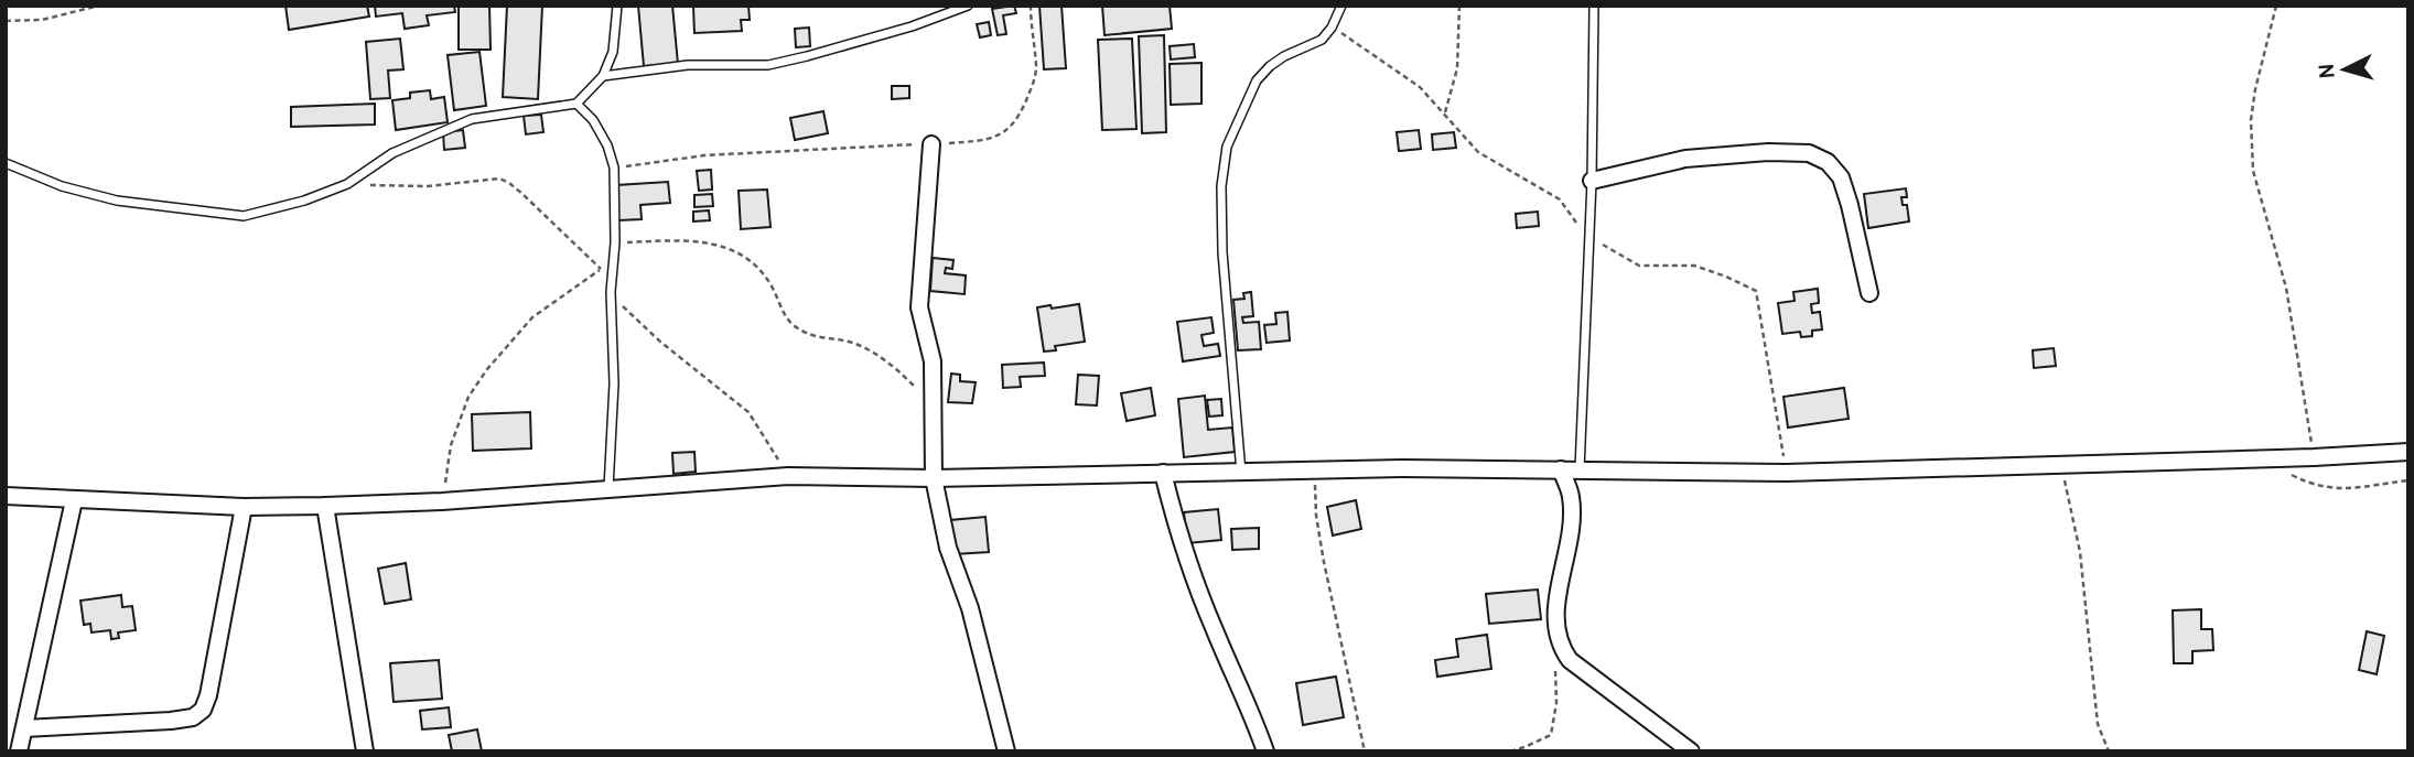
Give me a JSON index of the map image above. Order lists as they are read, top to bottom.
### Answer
{
  "north": "left"
}
